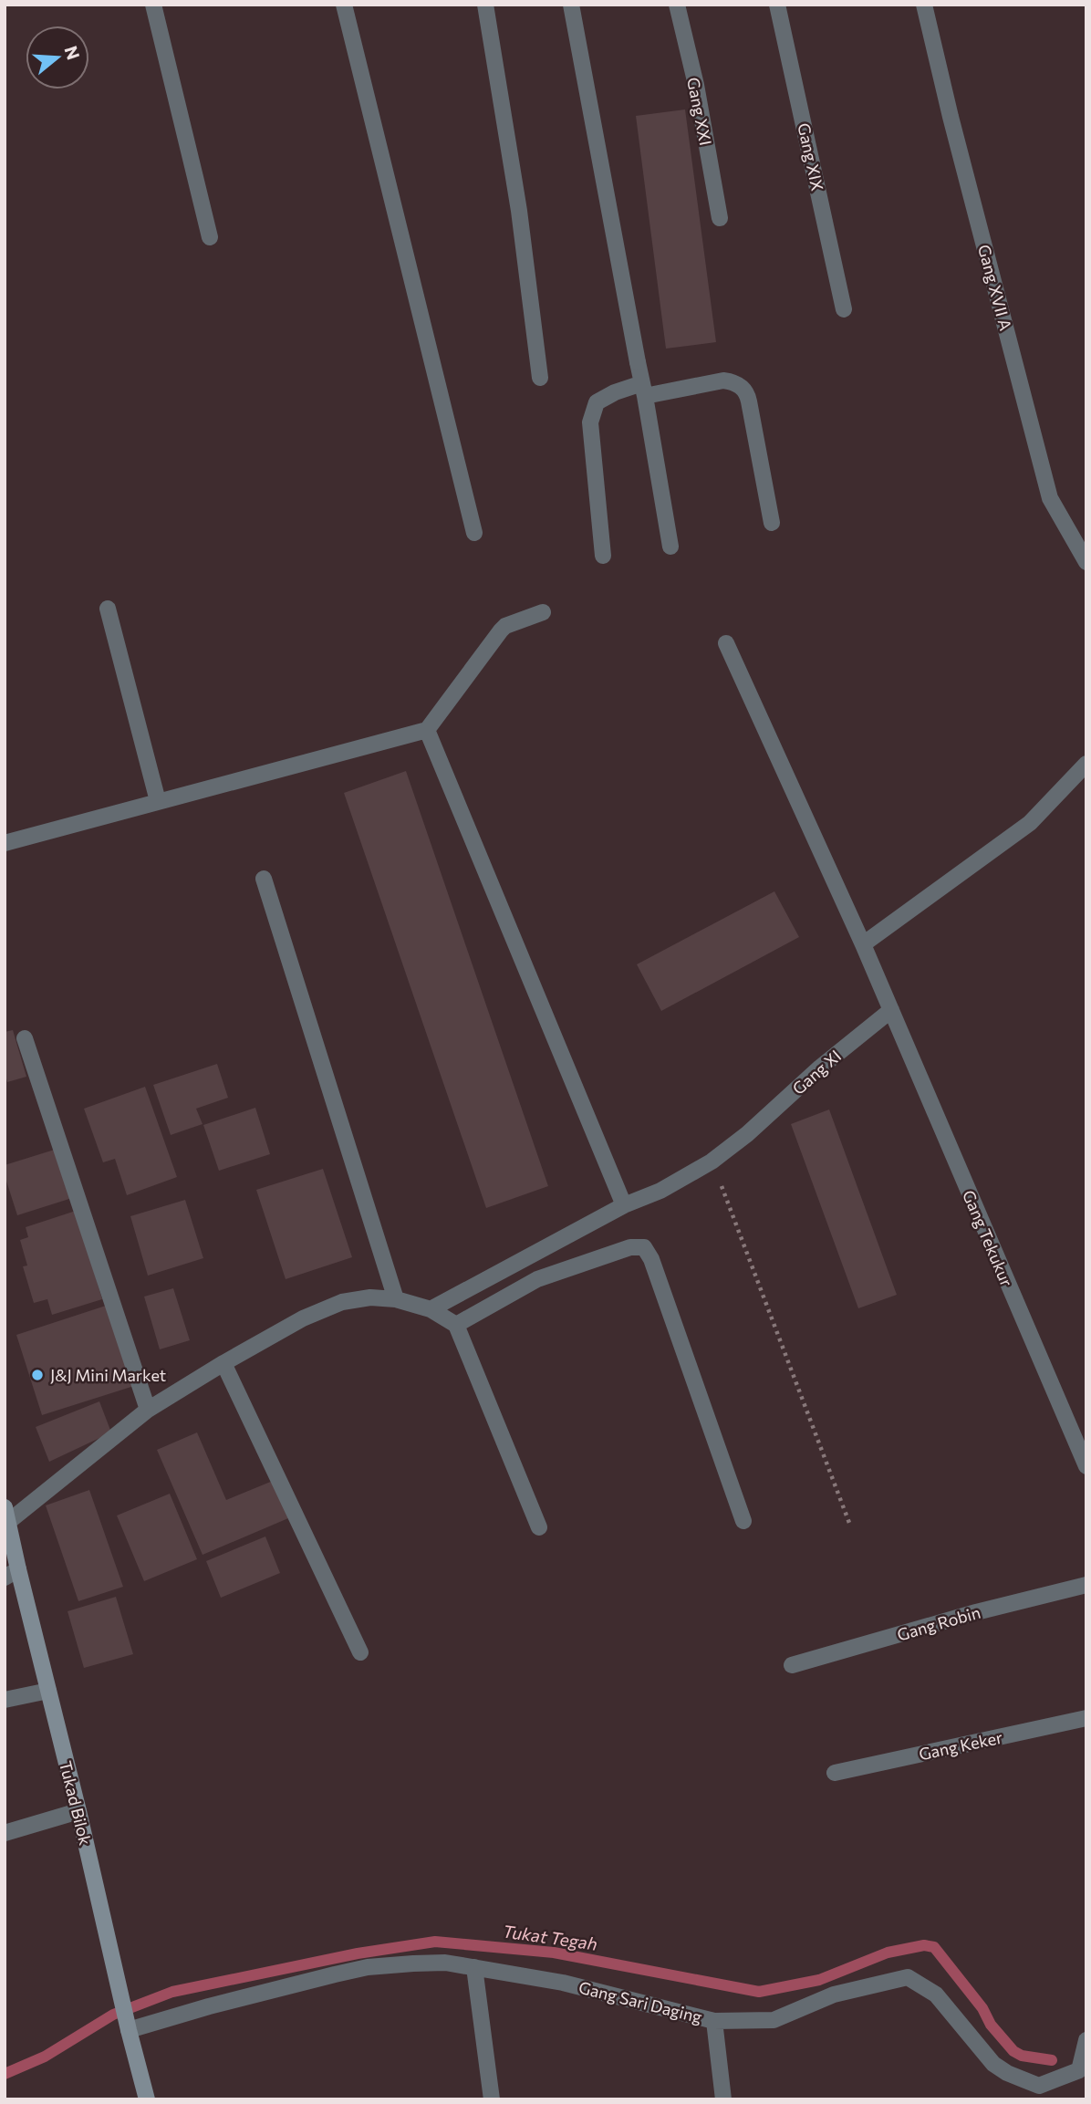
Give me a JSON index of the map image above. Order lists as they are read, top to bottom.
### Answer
{
  "streets": {
    "street": [
      "Gang XXI",
      "Gang XIX",
      "Gang XVII A",
      "Gang XI",
      "Gang Tekukur",
      "Gang Robin",
      "Gang Keker",
      "Tukad Bilok",
      "Gang Sari Daging"
    ]
  },
  "crossings": [
    ["Gang XI", "Gang Tekukur"],
    ["Tukad Bilok", "Gang Sari Daging"]
  ],
  "water": ["Tukat Tegah"],
  "places": ["J&J Mini Market"],
  "north": "right"
}
